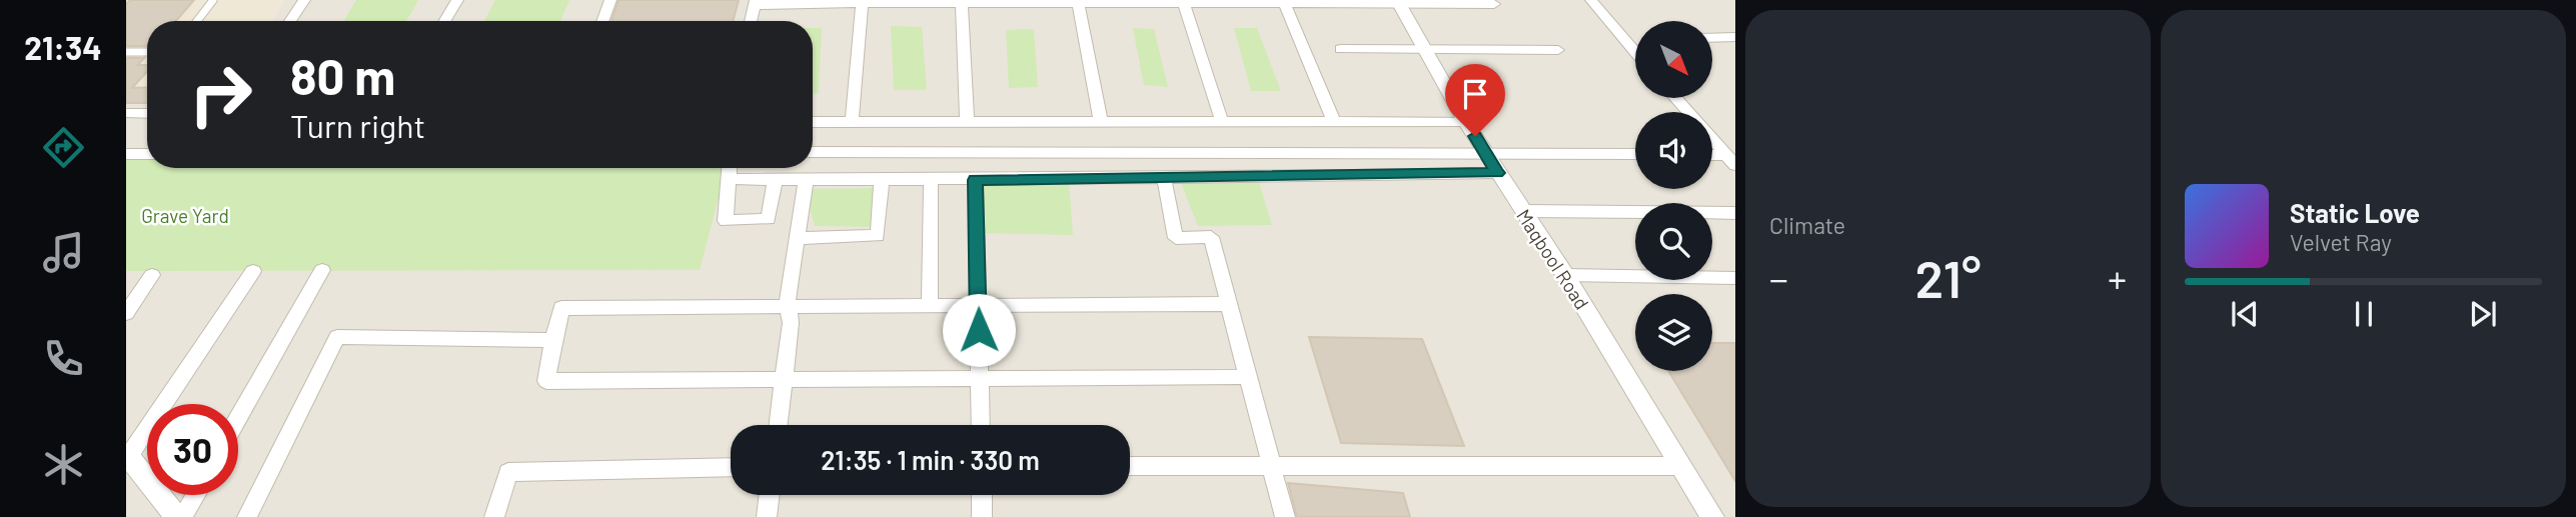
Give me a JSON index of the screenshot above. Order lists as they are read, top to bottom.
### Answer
{
  "streets": {
    "street": ["Maqbool Road"]
  },
  "parks": ["Grave Yard"],
  "north": "bottom right",
  "page": {
    "tabs": "21:34",
    "tile": "Climate",
    "turn": ["80 m", "Turn right"],
    "song": ["Static Love", "Velvet Ray"],
    "heat": ["−", "21°", "+"],
    "limit": "30",
    "trip": "21:35 · 1 min · 330 m"
  }
}
